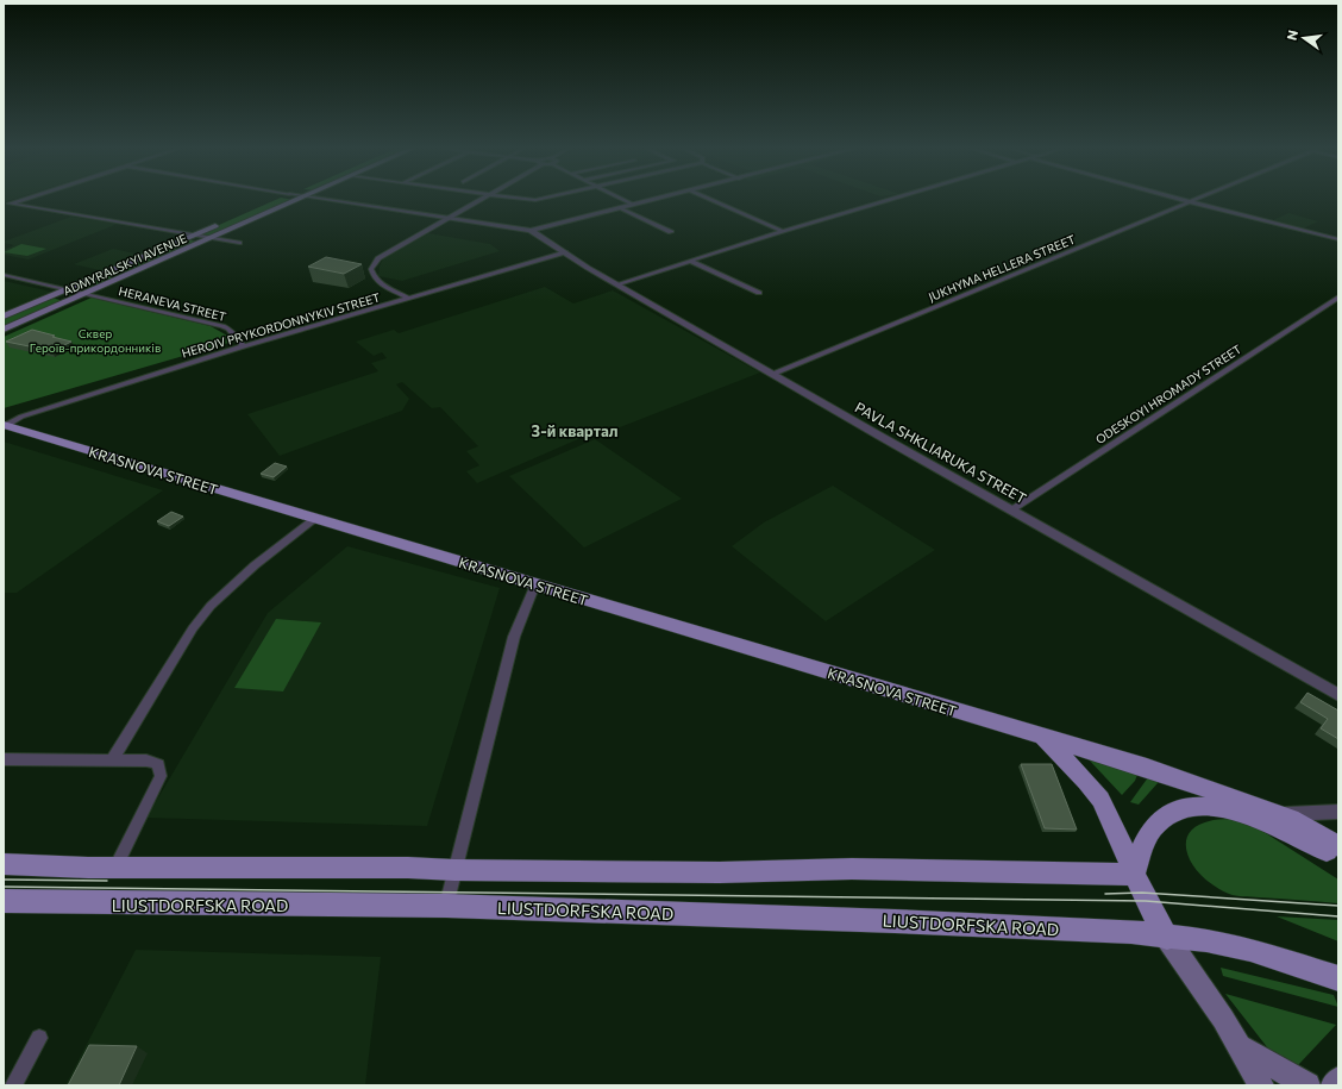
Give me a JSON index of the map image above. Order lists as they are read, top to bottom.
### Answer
{
  "streets": {
    "main road": ["ADMYRALSKYI AVENUE", "KRASNOVA STREET", "LIUSTDORFSKA ROAD"],
    "street": [
      "JUKHYMA HELLERA STREET",
      "HERANEVA STREET",
      "HEROIV PRYKORDONNYKIV STREET",
      "ODESKOYI HROMADY STREET",
      "PAVLA SHKLIARUKA STREET"
    ]
  },
  "crossings": [
    ["ADMYRALSKYI AVENUE", "HERANEVA STREET"],
    ["JUKHYMA HELLERA STREET", "PAVLA SHKLIARUKA STREET"],
    ["HERANEVA STREET", "HEROIV PRYKORDONNYKIV STREET"],
    ["HEROIV PRYKORDONNYKIV STREET", "PAVLA SHKLIARUKA STREET"],
    ["HEROIV PRYKORDONNYKIV STREET", "KRASNOVA STREET"],
    ["ODESKOYI HROMADY STREET", "PAVLA SHKLIARUKA STREET"],
    ["KRASNOVA STREET", "LIUSTDORFSKA ROAD"]
  ],
  "districts": ["3-й квартал"],
  "parks": ["Сквер Героїв-прикордонників"],
  "north": "left"
}
